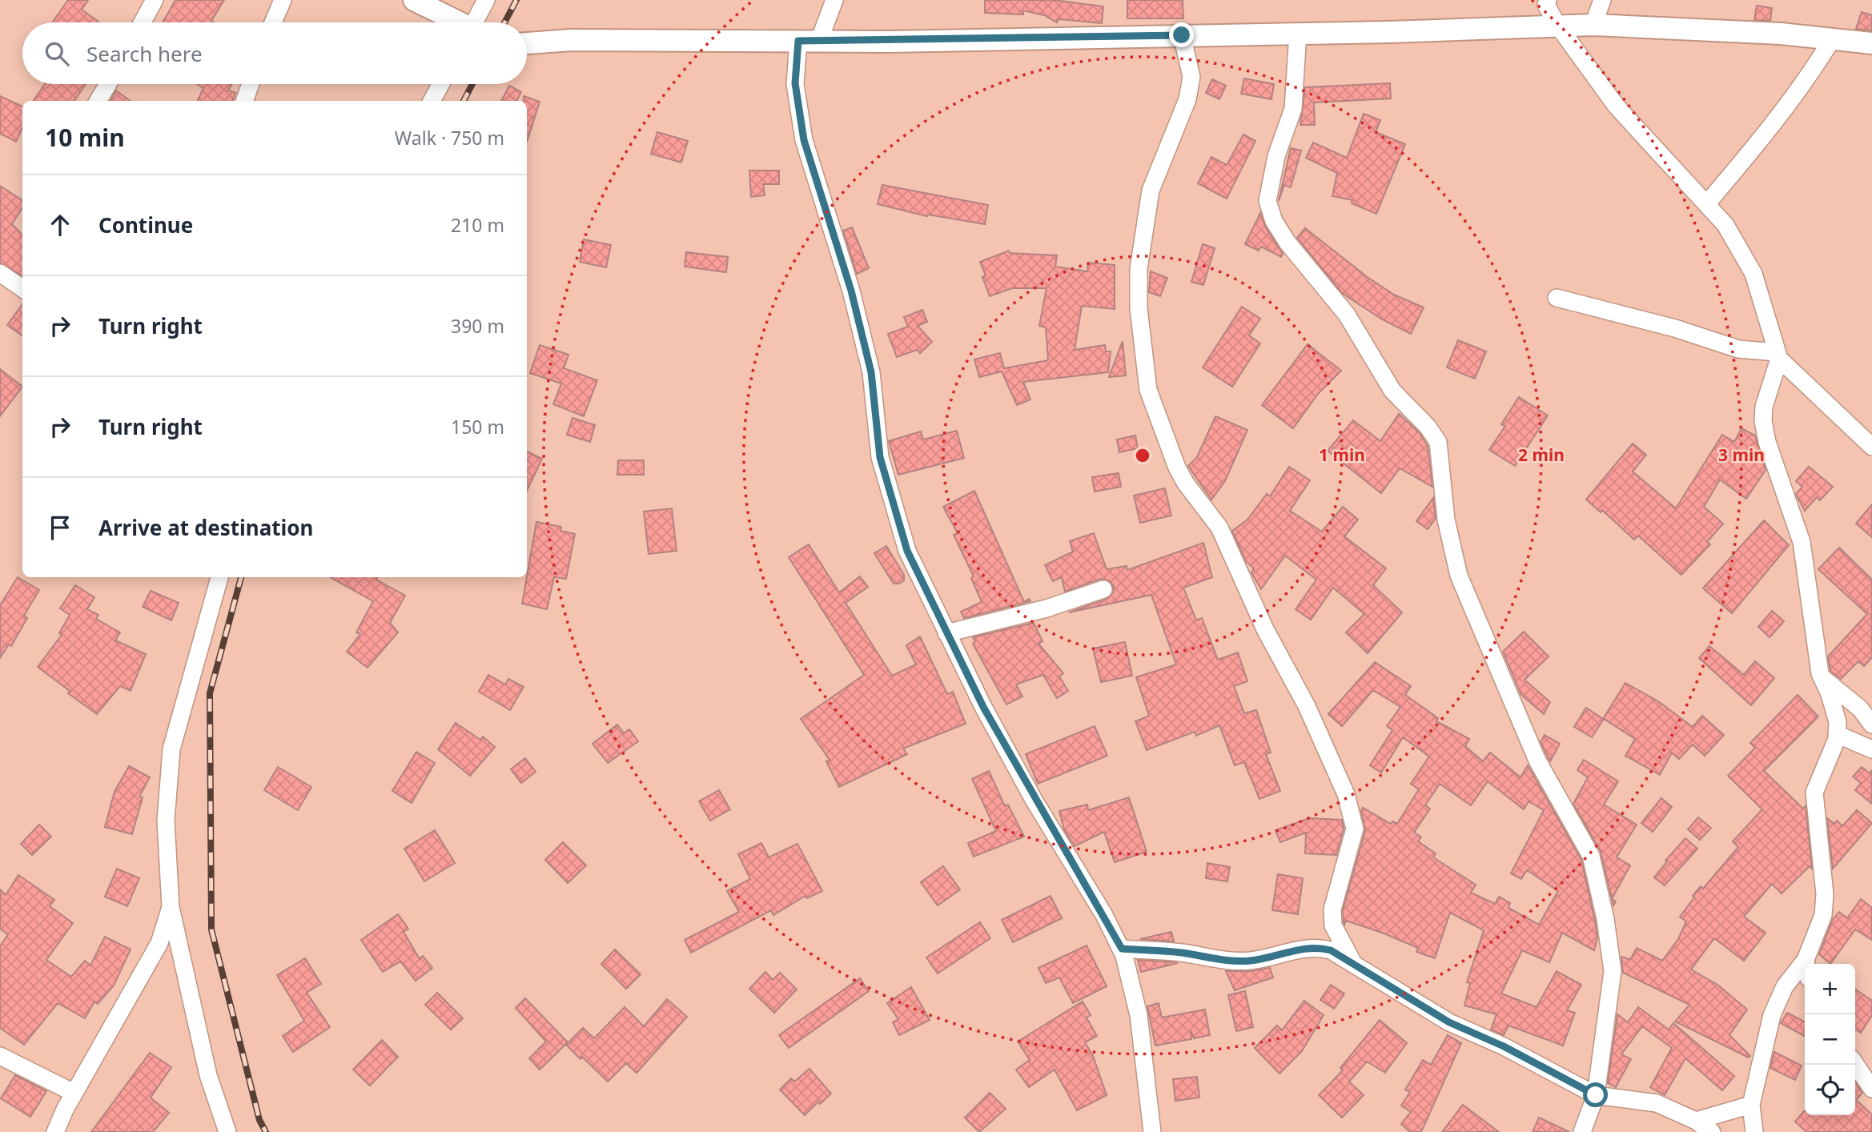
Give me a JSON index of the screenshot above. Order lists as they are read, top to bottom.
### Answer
{
  "page": {
    "search": "Search here",
    "heading": ["10 min", "Walk · 750 m"],
    "list": [
      ["Continue", "210 m"],
      ["Turn right", "390 m"],
      ["Turn right", "150 m"],
      "Arrive at destination"
    ],
    "map_buttons": ["+", "−"]
  },
  "rings": ["1 min", "2 min", "3 min"]
}
